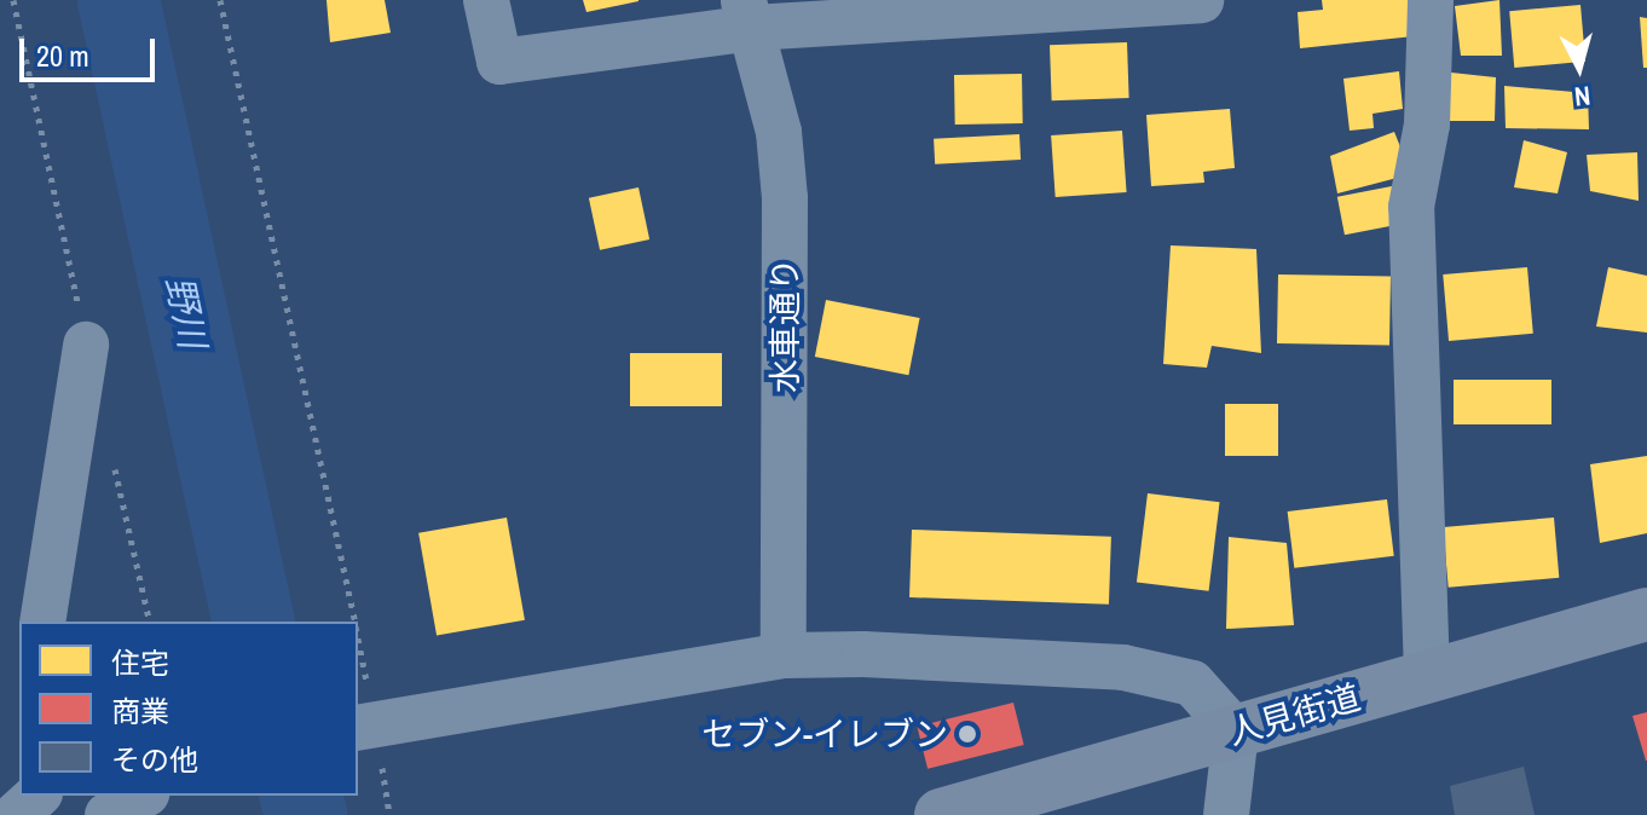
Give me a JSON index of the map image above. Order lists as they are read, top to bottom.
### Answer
{
  "streets": {
    "main road": ["人見街道"],
    "street": ["水車通り"]
  },
  "water": ["野川"],
  "places": ["セブン-イレブン"],
  "legend": ["住宅", "商業", "その他"],
  "scale_bar": "20 m",
  "north": "bottom"
}
